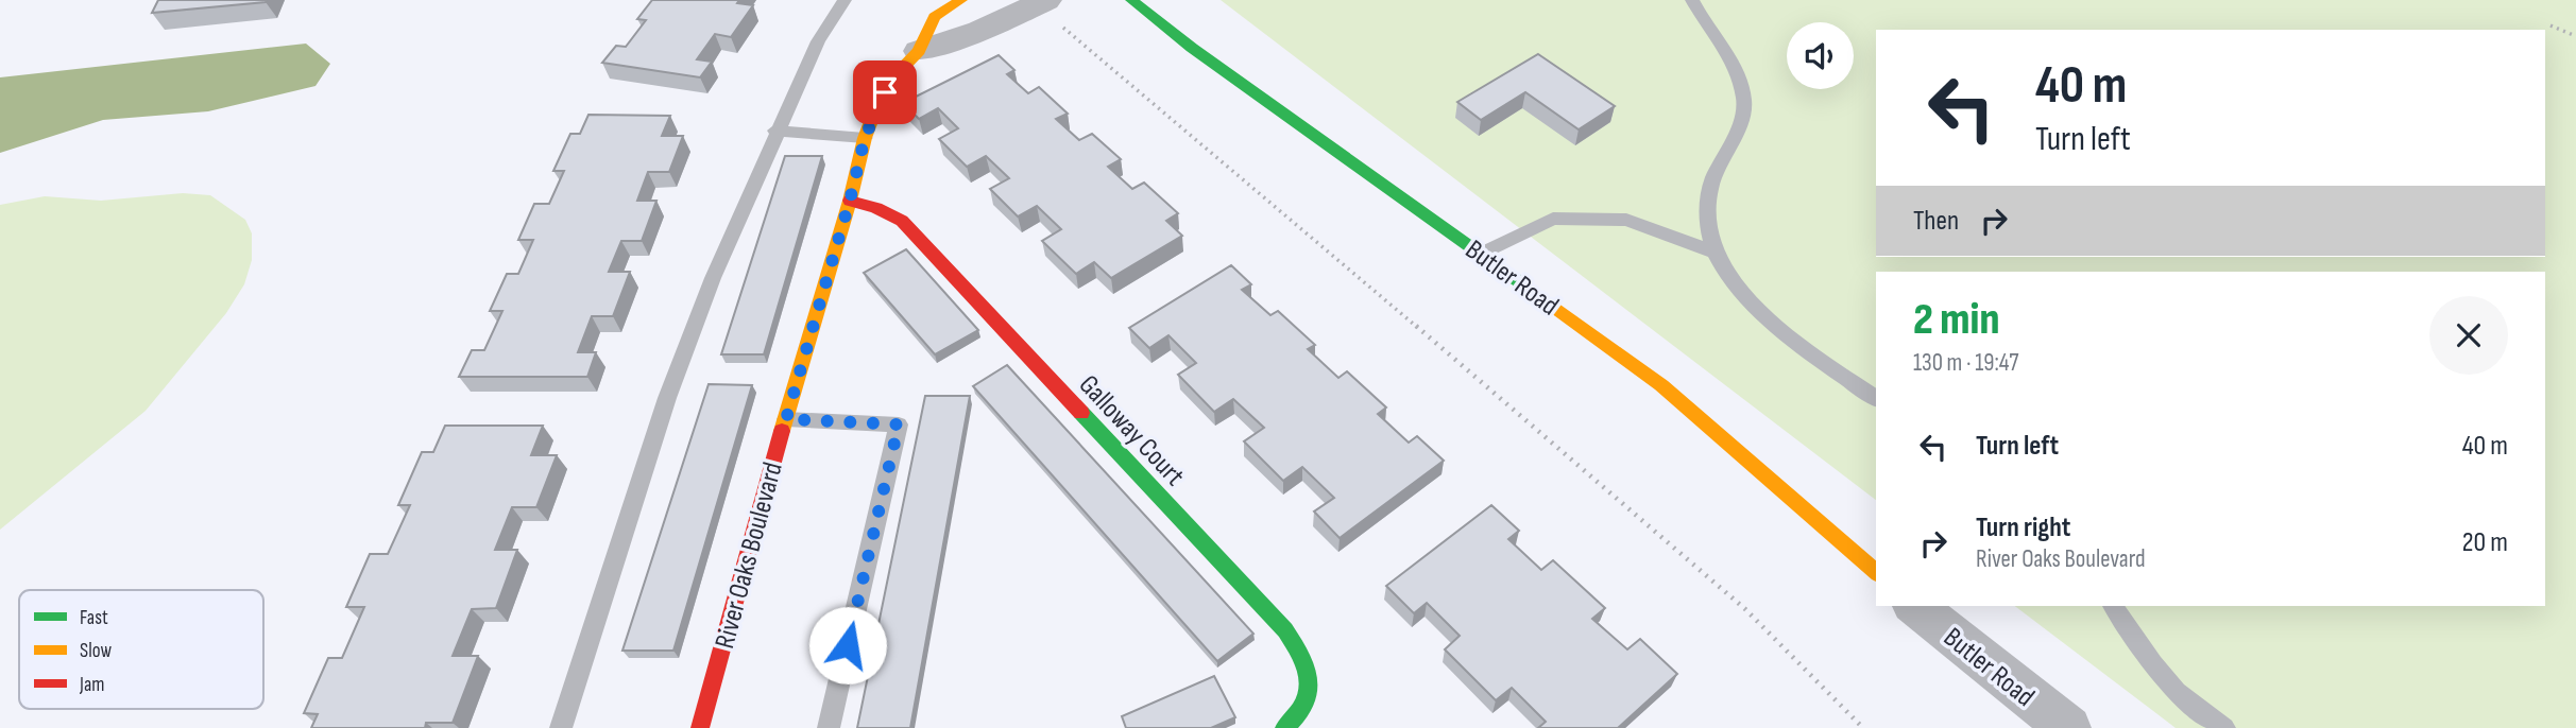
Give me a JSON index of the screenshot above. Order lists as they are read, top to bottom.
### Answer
{
  "streets": {
    "street": ["Butler Road", "Galloway Court", "River Oaks Boulevard"]
  },
  "crossings": [
    ["Galloway Court", "River Oaks Boulevard"]
  ],
  "legend": ["Fast", "Slow", "Jam"],
  "page": {
    "turn": ["40 m", "Turn left"],
    "then": "Then",
    "heading": ["2 min", "130 m · 19:47"],
    "list": [
      {
        "name": "Turn left",
        "value": "40 m"
      },
      {
        "name": "Turn right",
        "note": "River Oaks Boulevard",
        "value": "20 m"
      }
    ]
  }
}
